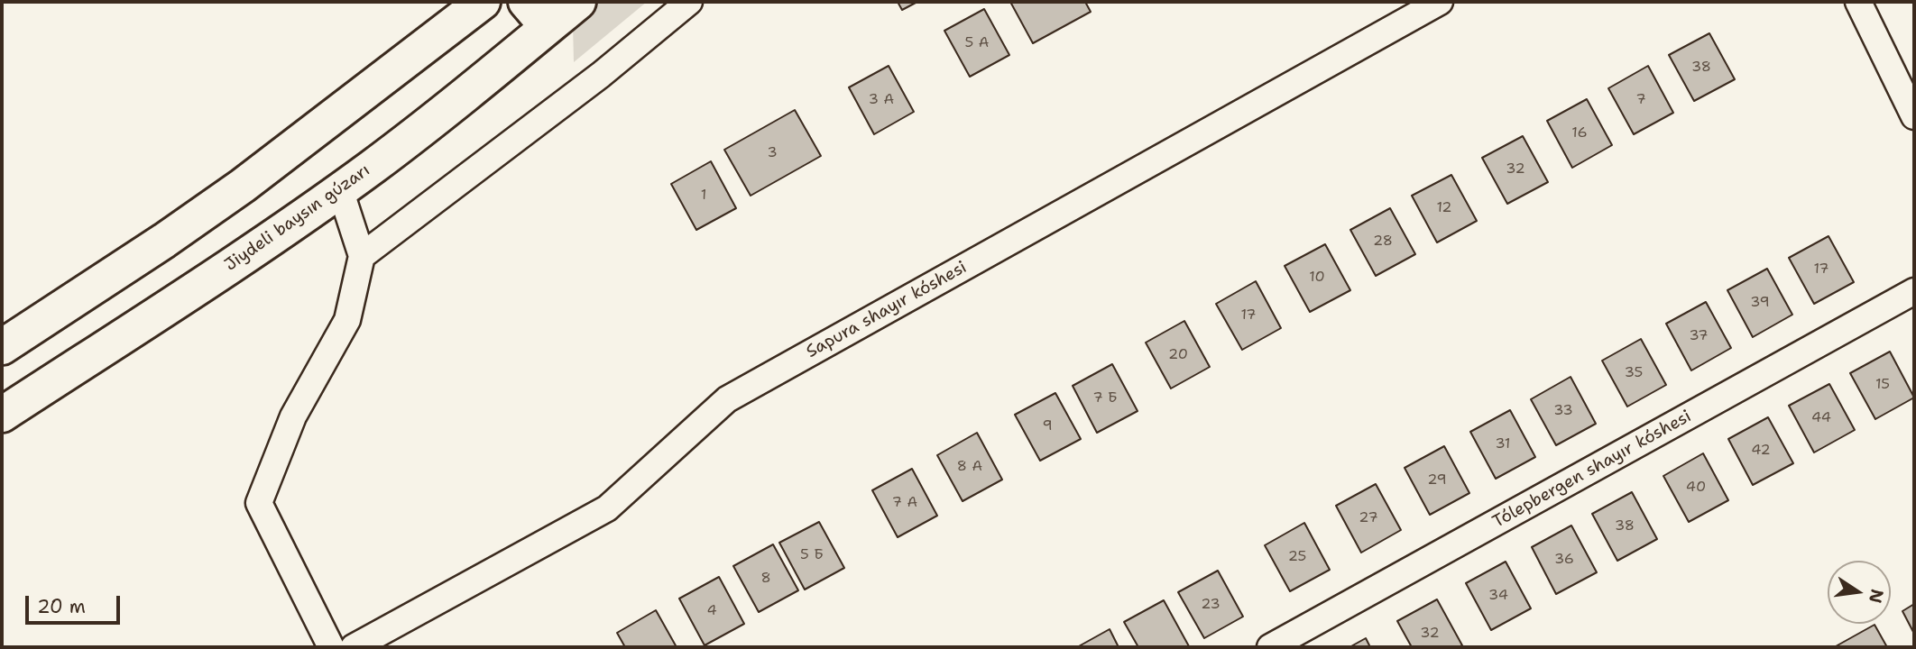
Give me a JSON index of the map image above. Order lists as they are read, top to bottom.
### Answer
{
  "streets": {
    "main road": ["Jiydeli baysın gúzarı"],
    "street": ["Sapura shayır kóshesi", "Tólepbergen shayır kóshesi"]
  },
  "house_numbers": [
    "5 А",
    "38",
    "3 А",
    "7",
    "16",
    "3",
    "32",
    "1",
    "12",
    "28",
    "17",
    "10",
    "39",
    "17",
    "37",
    "20",
    "35",
    "15",
    "7 Б",
    "33",
    "44",
    "9",
    "31",
    "42",
    "8 А",
    "29",
    "40",
    "7 А",
    "27",
    "38",
    "5 Б",
    "25",
    "36",
    "8",
    "34",
    "23",
    "4",
    "32"
  ],
  "scale_bar": "20 m",
  "north": "right"
}
